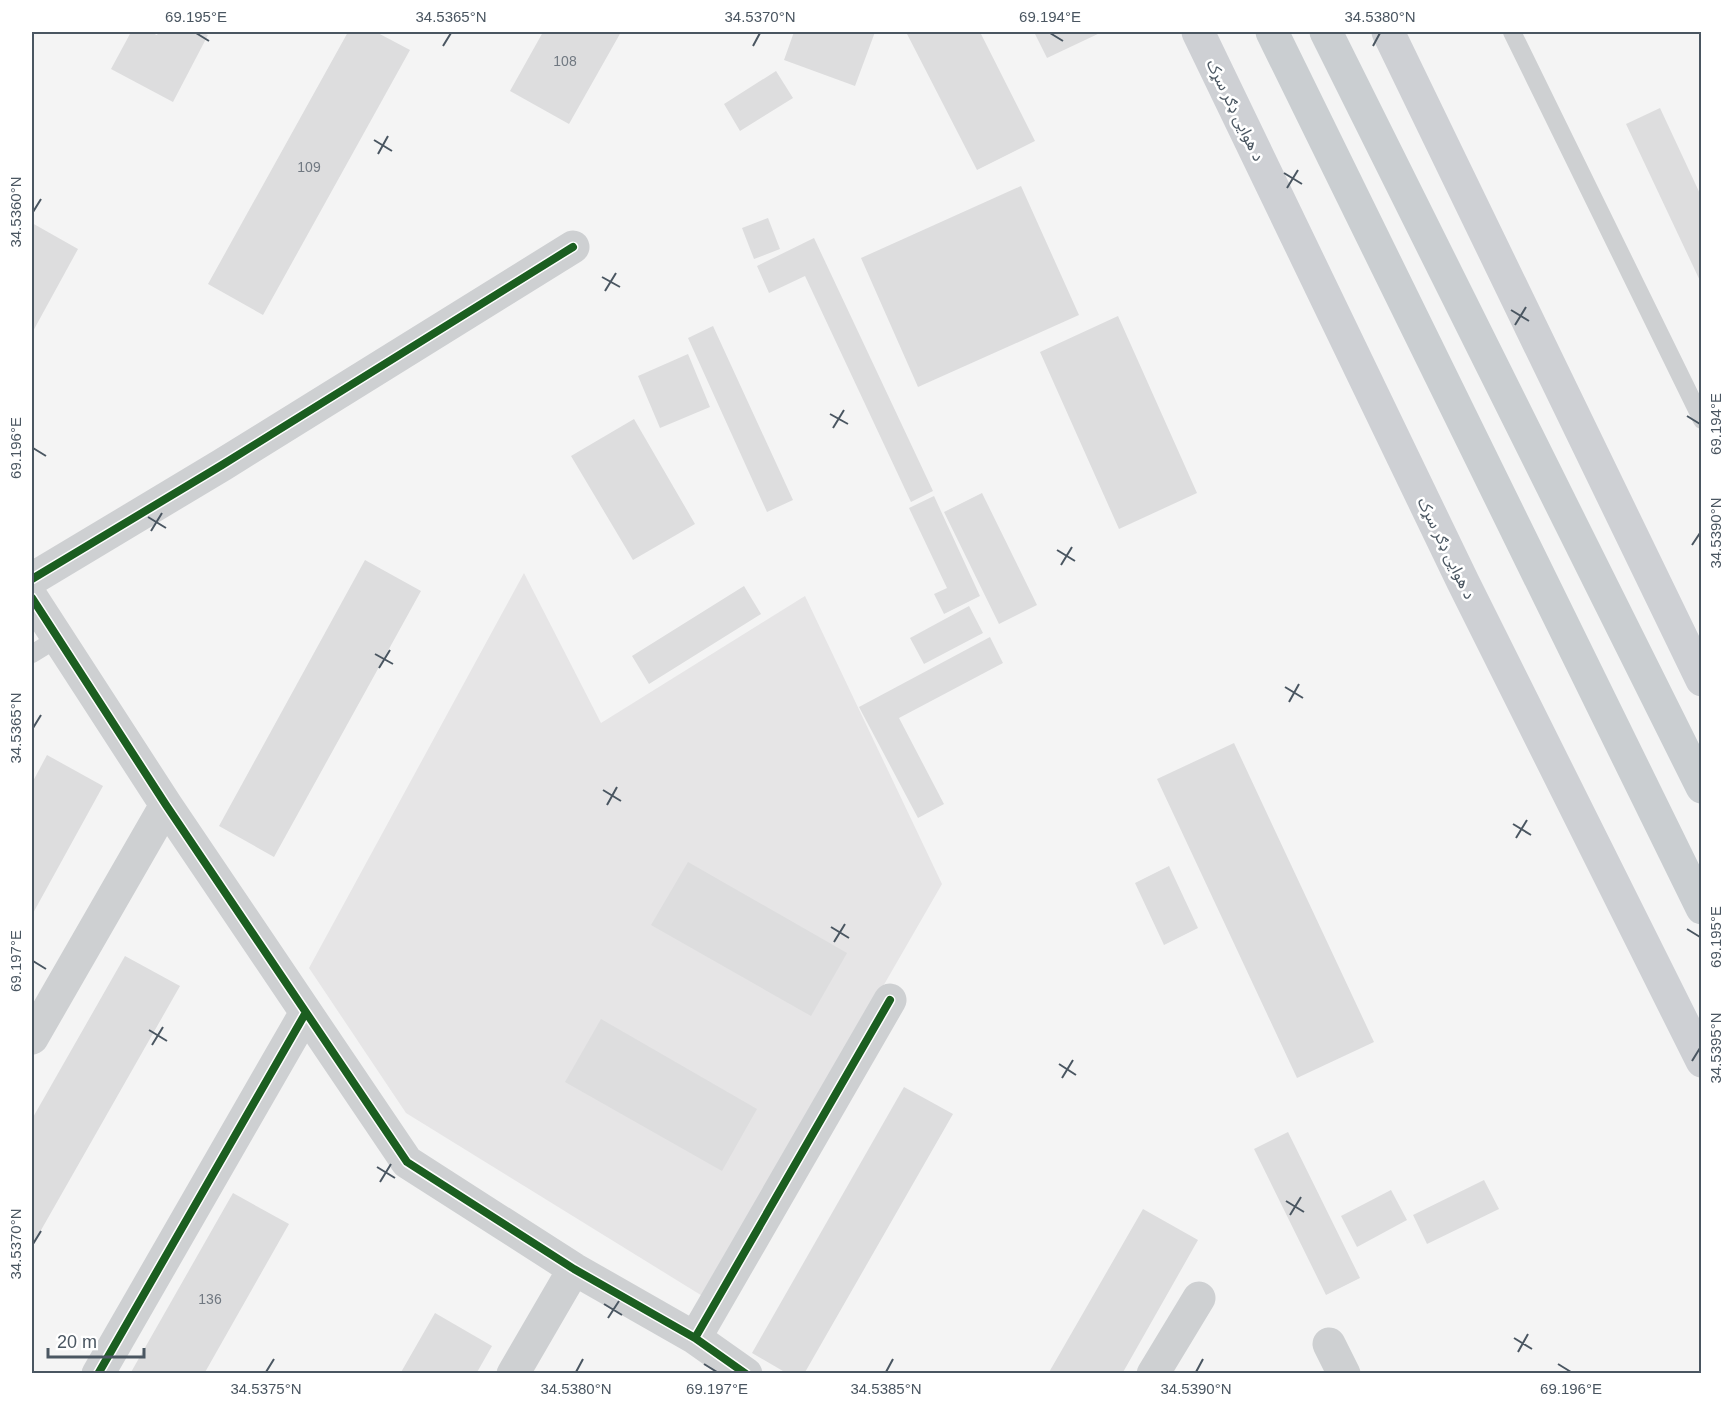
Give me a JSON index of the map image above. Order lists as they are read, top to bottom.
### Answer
{
  "streets": {
    "main road": ["د هوایی ډګر سړک"]
  },
  "house_numbers": ["108", "109", "136"],
  "scale_bar": "20 m",
  "coordinates": [
    "69.195°E",
    "34.5365°N",
    "34.5370°N",
    "69.194°E",
    "34.5380°N",
    "34.5360°N",
    "69.196°E",
    "34.5390°N",
    "69.197°E",
    "34.5395°N",
    "34.5375°N",
    "34.5385°N"
  ]
}
